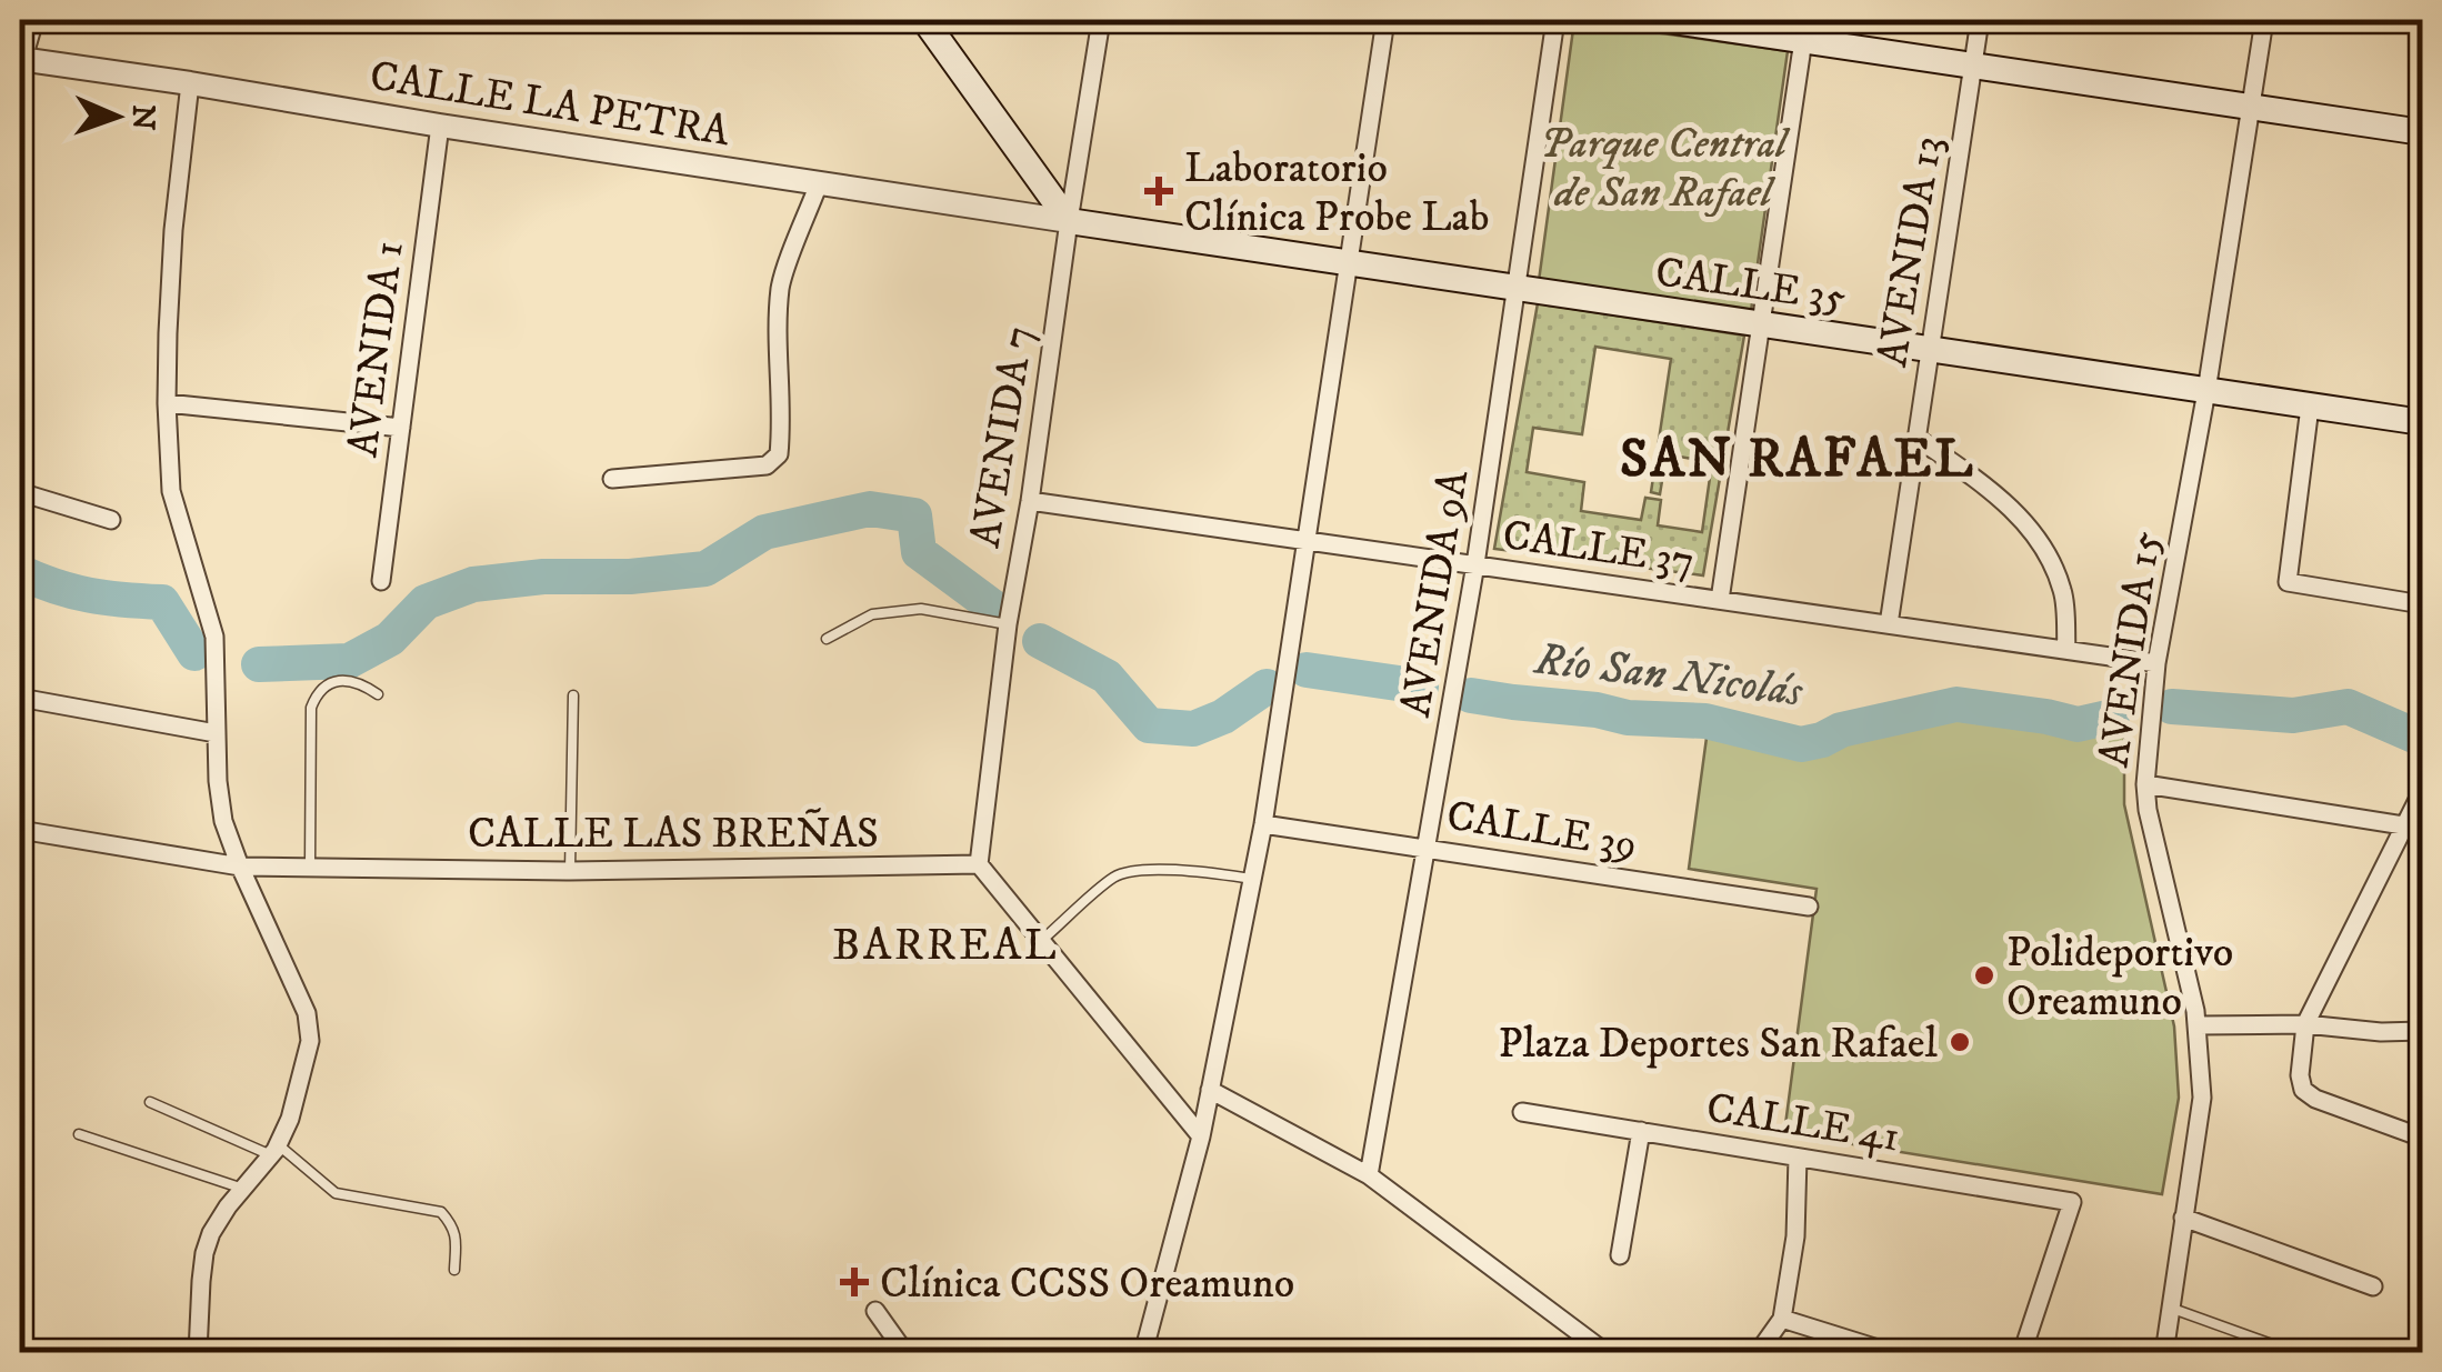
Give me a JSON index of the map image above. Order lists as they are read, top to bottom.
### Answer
{
  "streets": {
    "main road": ["CALLE 35"],
    "street": [
      "CALLE LA PETRA",
      "AVENIDA 13",
      "AVENIDA 1",
      "AVENIDA 7",
      "CALLE 37",
      "AVENIDA 9A",
      "AVENIDA 15",
      "CALLE 39",
      "CALLE LAS BREÑAS",
      "CALLE 41"
    ]
  },
  "crossings": [
    ["CALLE LA PETRA", "CALLE 35"],
    ["CALLE LA PETRA", "AVENIDA 1"],
    ["CALLE LA PETRA", "AVENIDA 7"],
    ["AVENIDA 13", "CALLE 35"],
    ["AVENIDA 13", "CALLE 37"],
    ["CALLE 35", "AVENIDA 7"],
    ["CALLE 35", "AVENIDA 9A"],
    ["CALLE 35", "AVENIDA 15"],
    ["AVENIDA 7", "CALLE 37"],
    ["AVENIDA 7", "CALLE LAS BREÑAS"],
    ["CALLE 37", "AVENIDA 9A"],
    ["CALLE 37", "AVENIDA 15"],
    ["AVENIDA 9A", "CALLE 39"]
  ],
  "districts": ["SAN RAFAEL", "BARREAL"],
  "water": ["Río San Nicolás"],
  "parks": ["Parque Central de San Rafael"],
  "places": {
    "health": ["Laboratorio Clínica Probe Lab", "Clínica CCSS Oreamuno"],
    "other": ["Polideportivo Oreamuno", "Plaza Deportes San Rafael"]
  },
  "north": "right"
}
